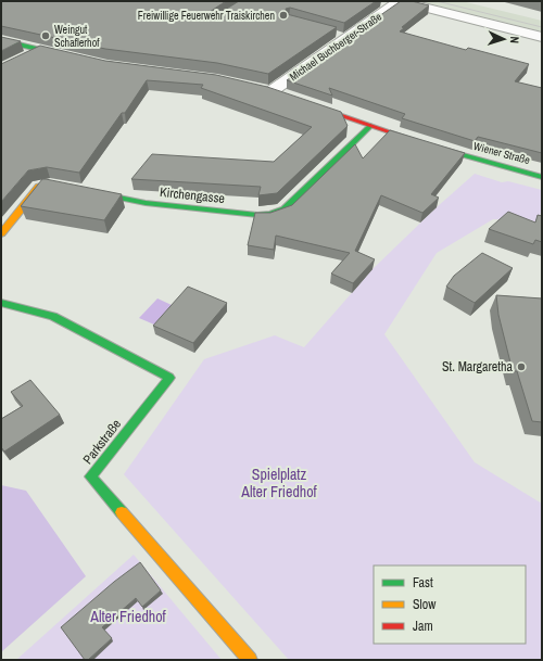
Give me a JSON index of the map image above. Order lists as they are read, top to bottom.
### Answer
{
  "streets": {
    "street": [
      "Michael Buchberger-Straße",
      "Wiener Straße",
      "Kirchengasse",
      "Parkstraße"
    ]
  },
  "crossings": [
    ["Wiener Straße", "Kirchengasse"]
  ],
  "parks": ["Spielplatz Alter Friedhof", "Alter Friedhof"],
  "places": ["Freiwillige Feuerwehr Traiskirchen", "Weingut Schaflerhof", "St. Margaretha"],
  "legend": ["Fast", "Slow", "Jam"],
  "north": "right"
}
